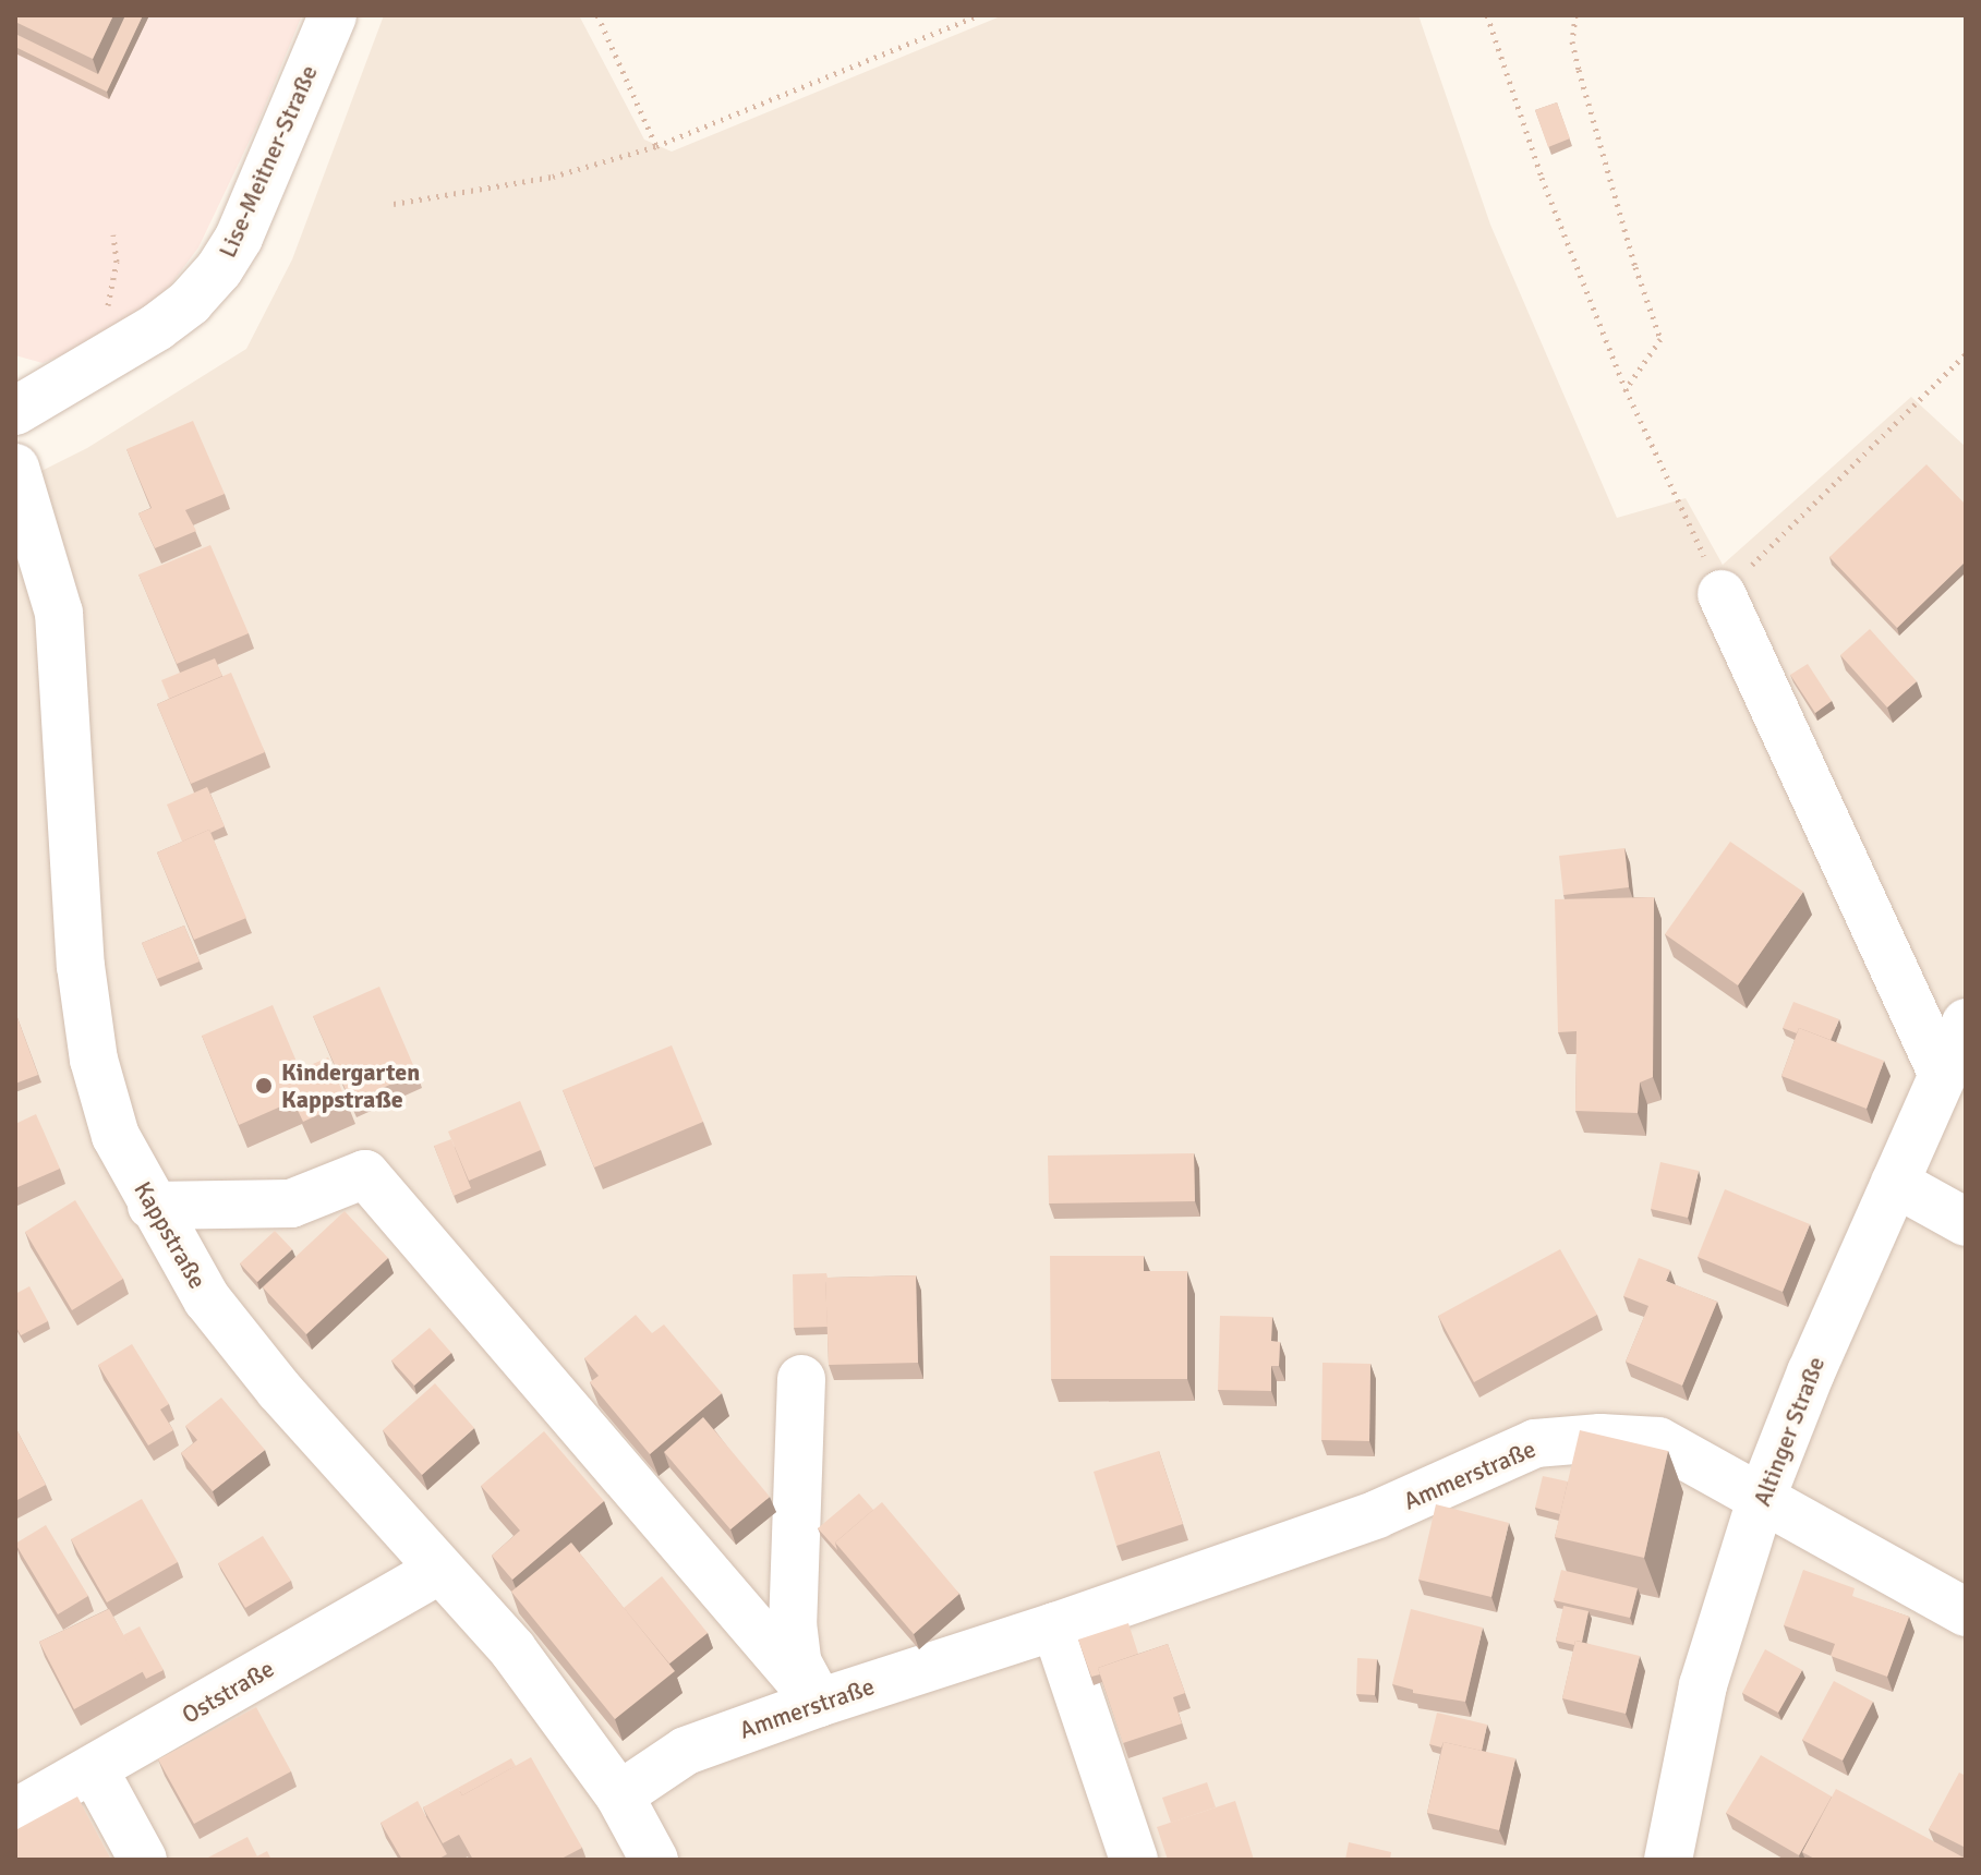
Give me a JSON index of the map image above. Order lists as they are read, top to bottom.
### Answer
{
  "streets": {
    "street": [
      "Lise-Meitner-Straße",
      "Kappstraße",
      "Altinger Straße",
      "Ammerstraße",
      "Oststraße"
    ]
  },
  "crossings": [
    ["Kappstraße", "Ammerstraße"],
    ["Kappstraße", "Oststraße"],
    ["Altinger Straße", "Ammerstraße"]
  ],
  "places": ["Kindergarten Kappstraße"]
}
